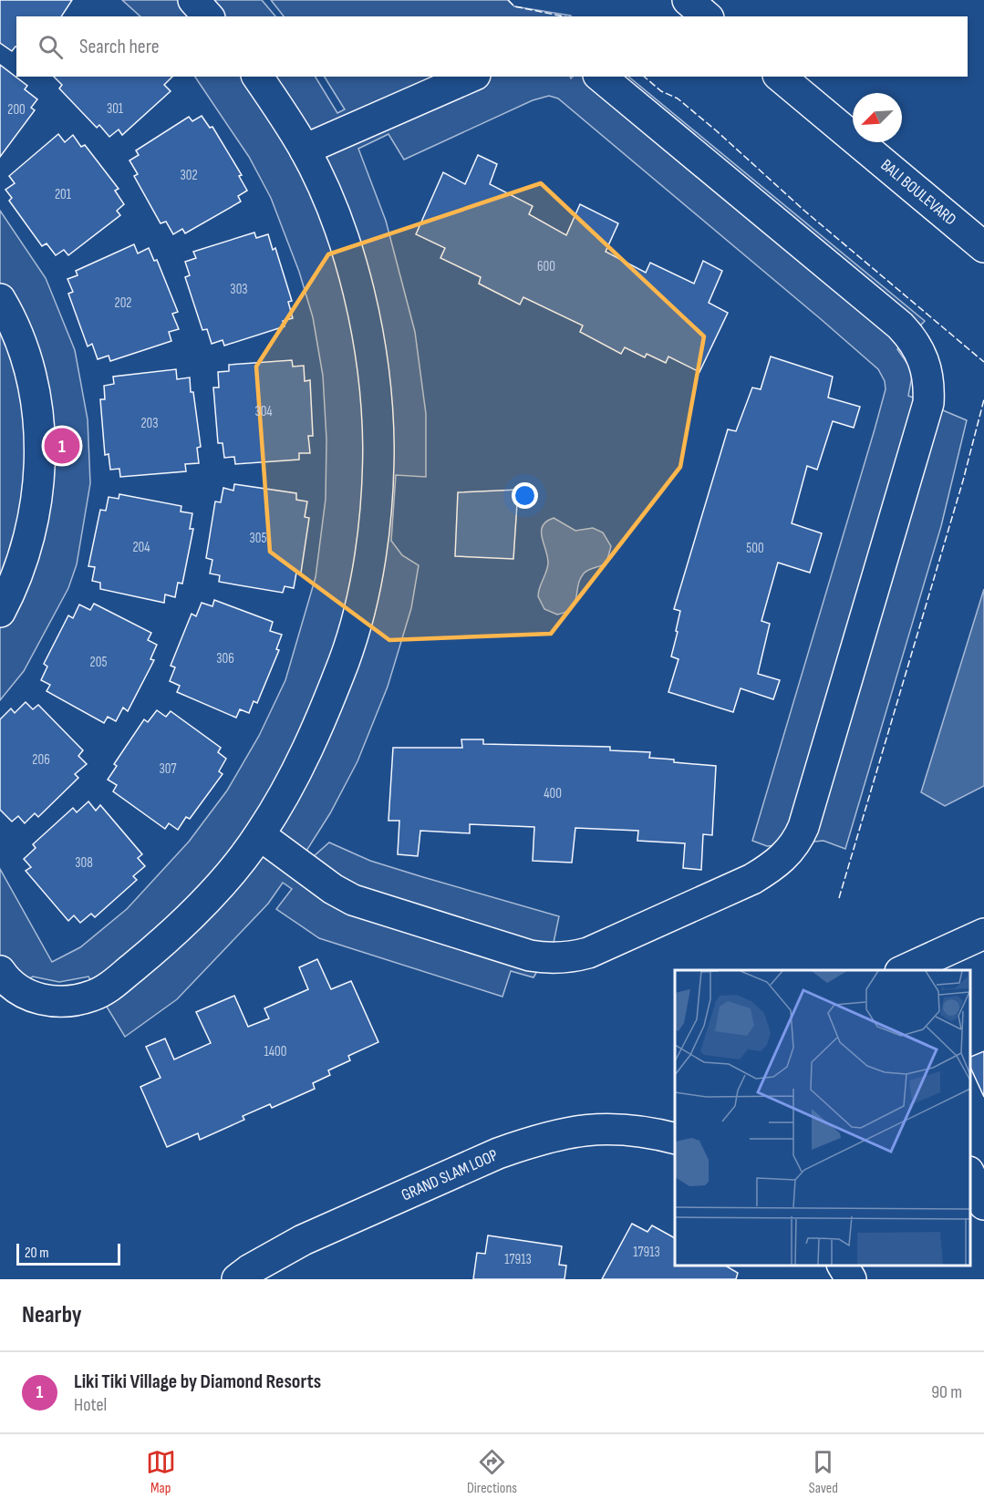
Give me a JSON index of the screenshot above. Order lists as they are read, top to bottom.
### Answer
{
  "streets": {
    "street": ["BALI BOULEVARD", "GRAND SLAM LOOP"]
  },
  "house_numbers": [
    "301",
    "200",
    "302",
    "201",
    "600",
    "303",
    "202",
    "304",
    "203",
    "305",
    "204",
    "500",
    "306",
    "205",
    "206",
    "307",
    "400",
    "308",
    "1400",
    "17913",
    "17913"
  ],
  "scale_bar": "20 m",
  "north": "bottom left",
  "page": {
    "search": "Search here",
    "pins": "1",
    "scale": "20 m",
    "heading": "Nearby",
    "list": [
      {
        "mark": "1",
        "name": "Liki Tiki Village by Diamond Resorts",
        "note": "Hotel",
        "value": "90 m"
      }
    ],
    "nav": ["Map", "Directions", "Saved"]
  }
}
